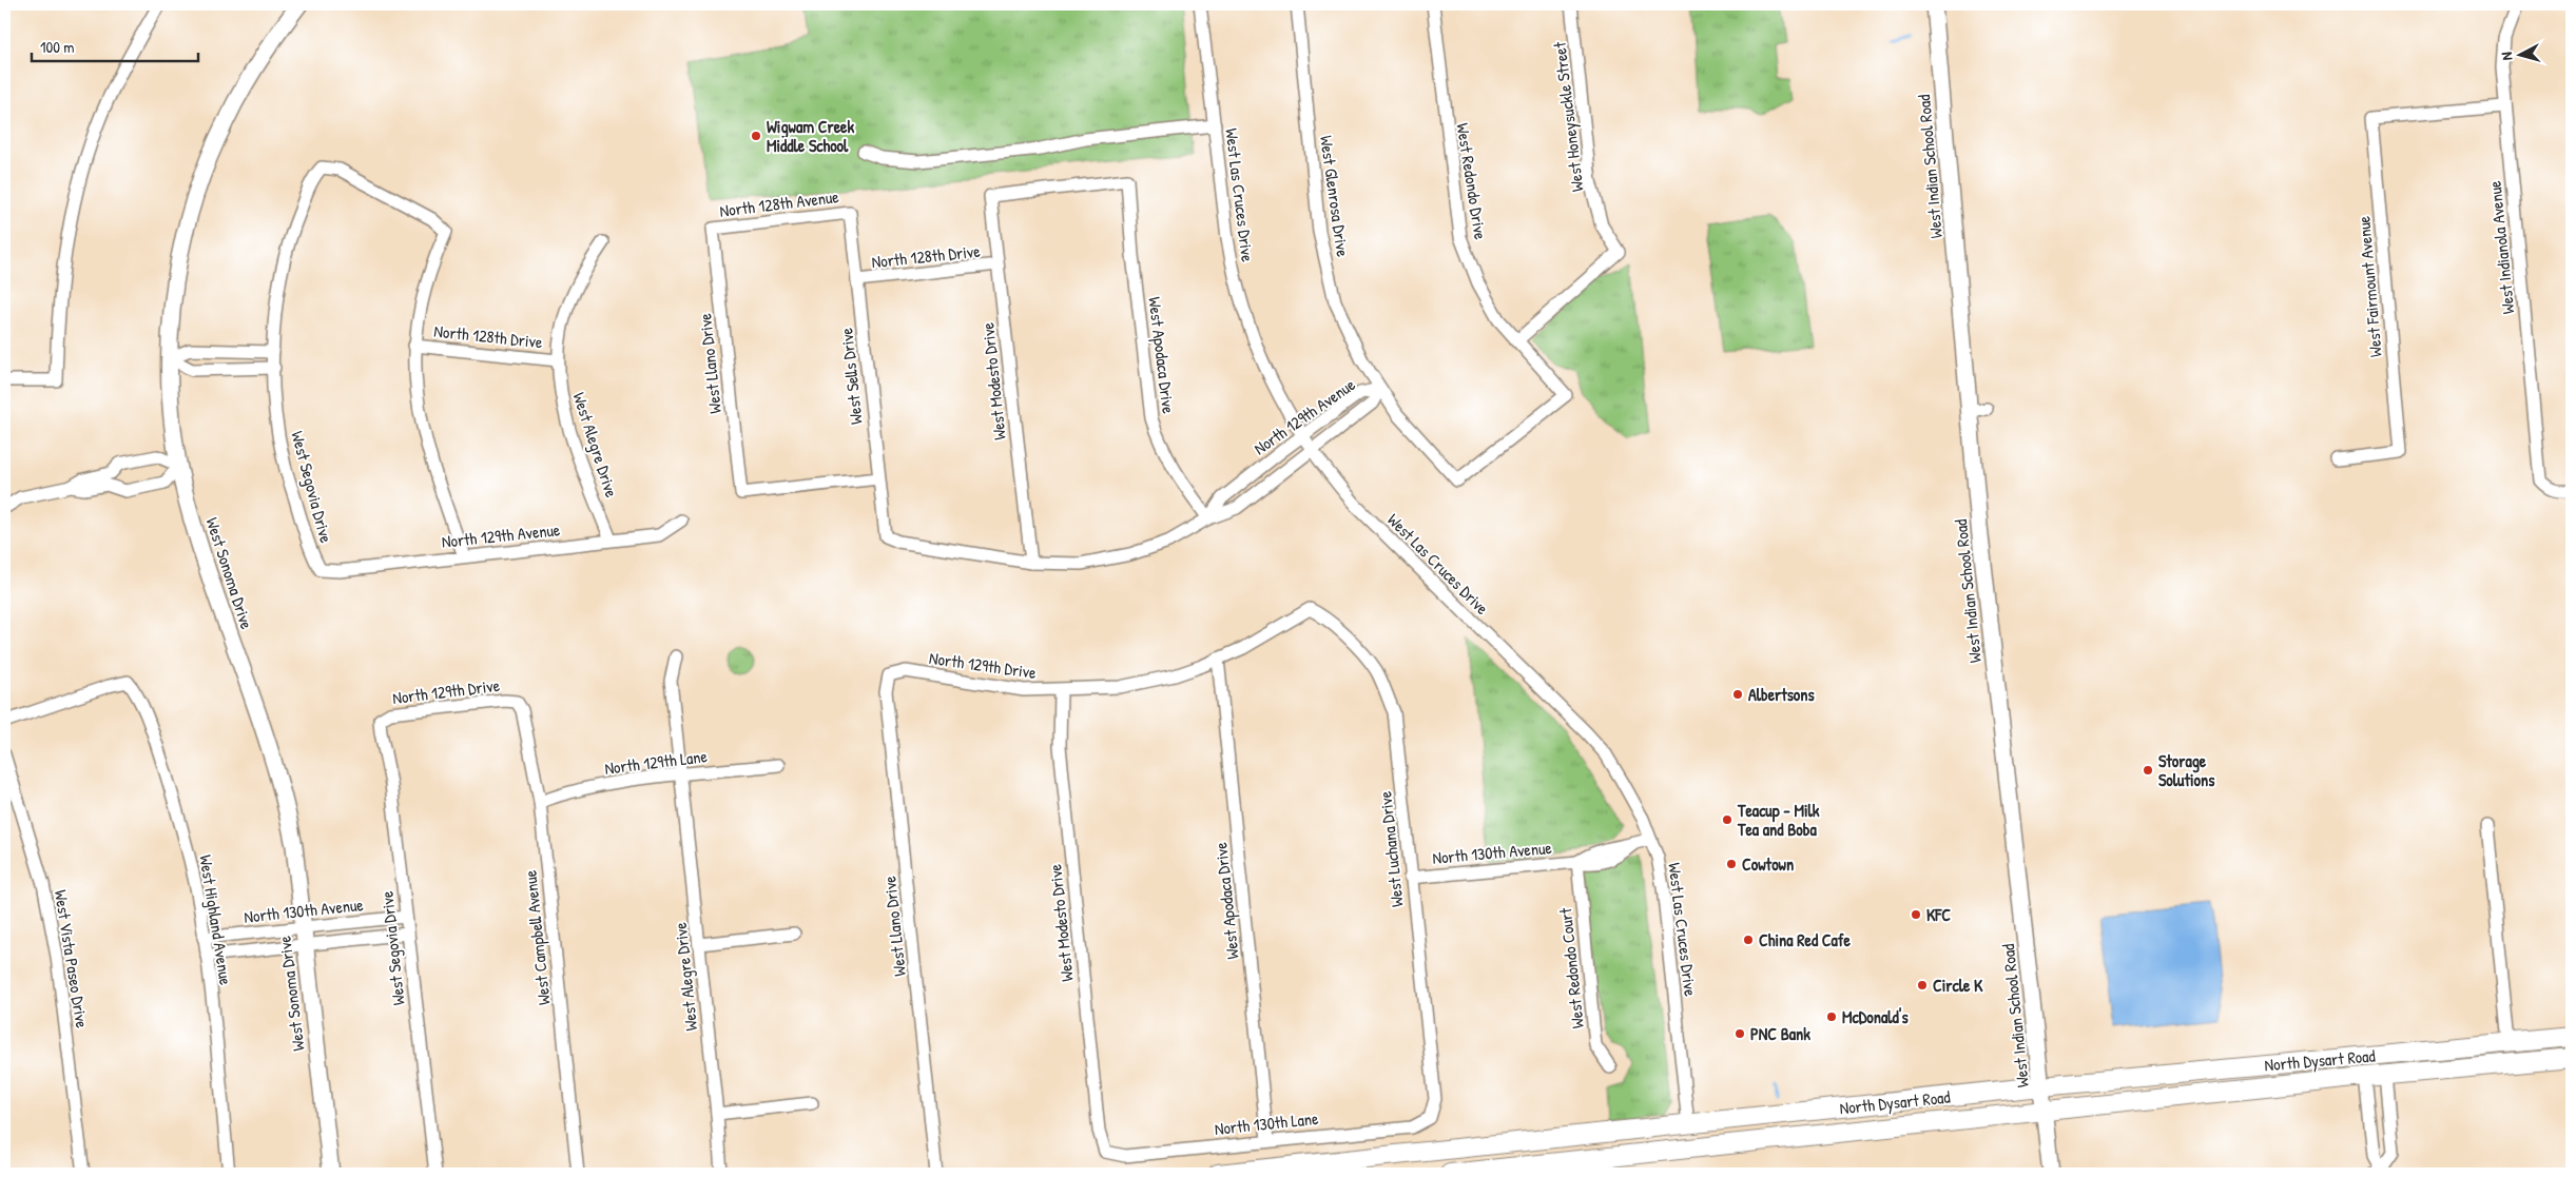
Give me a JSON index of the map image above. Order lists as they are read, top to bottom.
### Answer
{
  "streets": {
    "main road": ["North Dysart Road"],
    "street": [
      "West Honeysuckle Street",
      "West Indian School Road",
      "West Redondo Drive",
      "West Las Cruces Drive",
      "West Glenrosa Drive",
      "North 128th Avenue",
      "West Indianola Avenue",
      "North 128th Drive",
      "West Fairmount Avenue",
      "West Apodaca Drive",
      "West Llano Drive",
      "West Sells Drive",
      "West Modesto Drive",
      "North 129th Avenue",
      "West Alegre Drive",
      "West Segovia Drive",
      "West Sonoma Drive",
      "North 129th Drive",
      "North 129th Lane",
      "West Luchana Drive",
      "North 130th Avenue",
      "West Highland Avenue",
      "West Campbell Avenue",
      "West Vista Paseo Drive",
      "West Redondo Court",
      "North 130th Lane"
    ]
  },
  "crossings": [
    ["West Honeysuckle Street", "West Redondo Drive"],
    ["West Indian School Road", "North Dysart Road"],
    ["West Redondo Drive", "West Glenrosa Drive"],
    ["West Las Cruces Drive", "North 129th Avenue"],
    ["West Las Cruces Drive", "North 130th Avenue"],
    ["West Las Cruces Drive", "North Dysart Road"],
    ["West Glenrosa Drive", "North 129th Avenue"],
    ["North 128th Avenue", "West Llano Drive"],
    ["North 128th Avenue", "West Sells Drive"],
    ["West Indianola Avenue", "West Fairmount Avenue"],
    ["North 128th Drive", "West Sells Drive"],
    ["North 128th Drive", "West Modesto Drive"],
    ["North 128th Drive", "West Alegre Drive"],
    ["North 128th Drive", "West Segovia Drive"],
    ["West Apodaca Drive", "West Modesto Drive"],
    ["West Apodaca Drive", "North 129th Avenue"],
    ["West Apodaca Drive", "North 129th Drive"],
    ["West Apodaca Drive", "North 130th Lane"],
    ["West Llano Drive", "West Sells Drive"],
    ["West Llano Drive", "North 129th Drive"],
    ["West Sells Drive", "North 129th Avenue"],
    ["West Modesto Drive", "North 129th Avenue"],
    ["West Modesto Drive", "North 129th Drive"],
    ["West Modesto Drive", "North 130th Lane"],
    ["North 129th Avenue", "West Alegre Drive"],
    ["North 129th Avenue", "West Segovia Drive"],
    ["West Alegre Drive", "North 129th Lane"],
    ["West Segovia Drive", "North 129th Drive"],
    ["West Segovia Drive", "North 130th Avenue"],
    ["West Sonoma Drive", "North 130th Avenue"],
    ["North 129th Drive", "West Luchana Drive"],
    ["North 129th Drive", "West Campbell Avenue"],
    ["North 129th Lane", "West Campbell Avenue"],
    ["West Luchana Drive", "North 130th Avenue"],
    ["West Luchana Drive", "North 130th Lane"],
    ["North 130th Avenue", "West Highland Avenue"],
    ["North 130th Avenue", "West Redondo Court"]
  ],
  "places": [
    "Wigwam Creek Middle School",
    "Albertsons",
    "Storage Solutions",
    "Teacup - Milk Tea and Boba",
    "Cowtown",
    "KFC",
    "China Red Cafe",
    "Circle K",
    "McDonald's",
    "PNC Bank"
  ],
  "scale_bar": "100 m",
  "north": "left"
}
